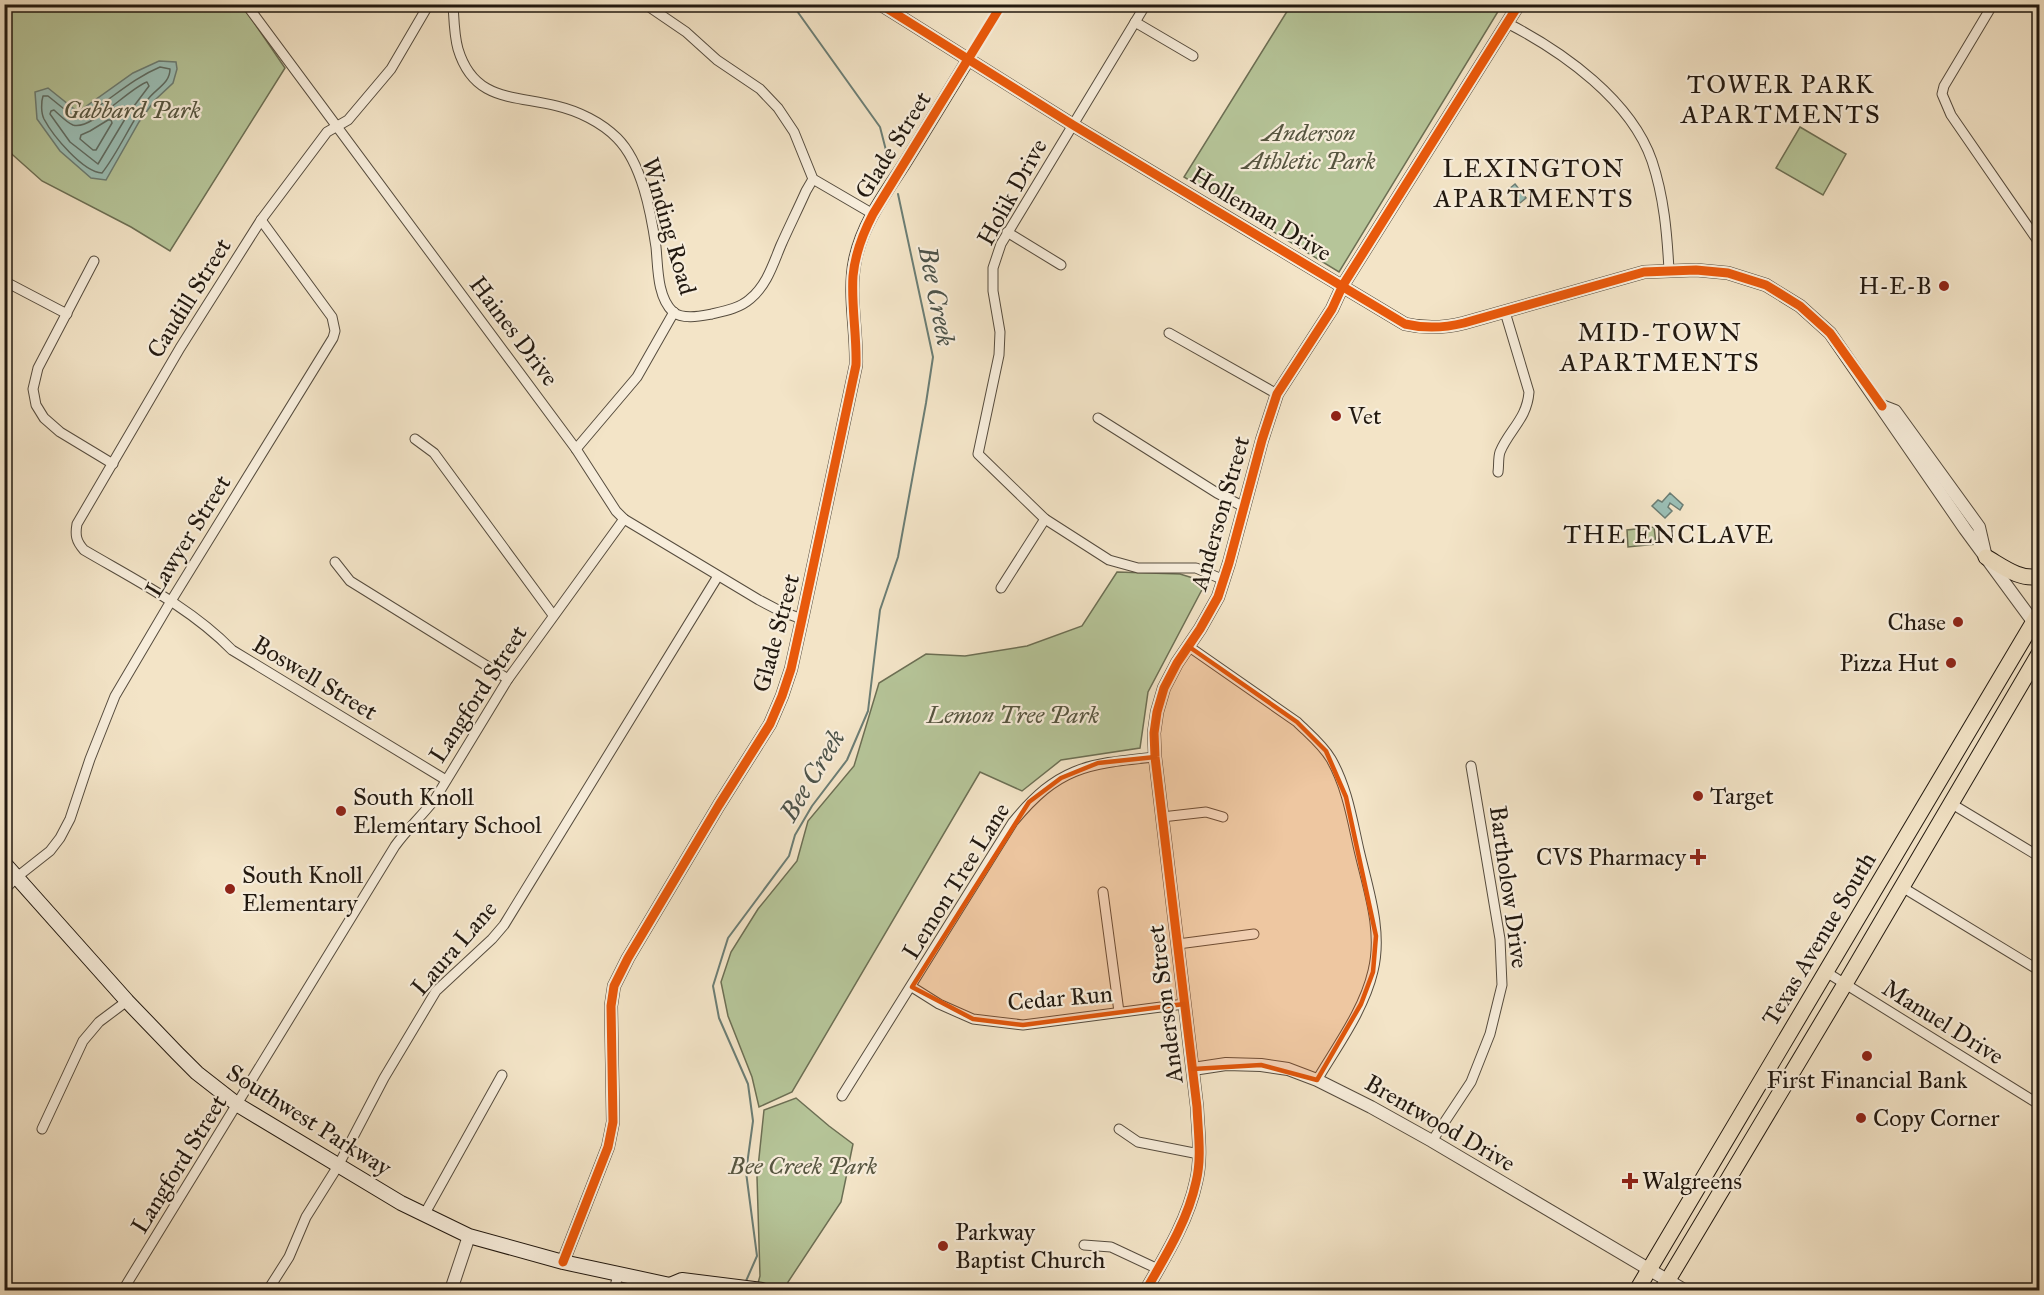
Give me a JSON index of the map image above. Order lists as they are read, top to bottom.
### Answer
{
  "streets": {
    "main road": ["Texas Avenue South", "Southwest Parkway"],
    "street": [
      "Glade Street",
      "Holik Drive",
      "Holleman Drive",
      "Winding Road",
      "Caudill Street",
      "Haines Drive",
      "Anderson Street",
      "Lawyer Street",
      "Boswell Street",
      "Langford Street",
      "Lemon Tree Lane",
      "Bartholow Drive",
      "Laura Lane",
      "Cedar Run",
      "Manuel Drive",
      "Brentwood Drive"
    ]
  },
  "crossings": [
    ["Glade Street", "Holleman Drive"],
    ["Glade Street", "Haines Drive"],
    ["Glade Street", "Southwest Parkway"],
    ["Holik Drive", "Holleman Drive"],
    ["Holik Drive", "Anderson Street"],
    ["Holleman Drive", "Anderson Street"],
    ["Holleman Drive", "Texas Avenue South"],
    ["Caudill Street", "Haines Drive"],
    ["Caudill Street", "Lawyer Street"],
    ["Caudill Street", "Boswell Street"],
    ["Haines Drive", "Langford Street"],
    ["Haines Drive", "Laura Lane"],
    ["Anderson Street", "Lemon Tree Lane"],
    ["Anderson Street", "Cedar Run"],
    ["Anderson Street", "Brentwood Drive"],
    ["Lawyer Street", "Boswell Street"],
    ["Lawyer Street", "Southwest Parkway"],
    ["Boswell Street", "Langford Street"],
    ["Langford Street", "Southwest Parkway"],
    ["Lemon Tree Lane", "Cedar Run"],
    ["Bartholow Drive", "Brentwood Drive"],
    ["Texas Avenue South", "Manuel Drive"],
    ["Texas Avenue South", "Brentwood Drive"],
    ["Laura Lane", "Southwest Parkway"]
  ],
  "districts": [
    "TOWER PARK APARTMENTS",
    "LEXINGTON APARTMENTS",
    "MID-TOWN APARTMENTS",
    "THE ENCLAVE"
  ],
  "water": ["Bee Creek"],
  "parks": [
    "Gabbard Park",
    "Anderson Athletic Park",
    "Lemon Tree Park",
    "Bee Creek Park"
  ],
  "places": {
    "other": [
      "H-E-B",
      "Vet",
      "Chase",
      "Pizza Hut",
      "Target",
      "South Knoll Elementary School",
      "South Knoll Elementary",
      "First Financial Bank",
      "Copy Corner",
      "Parkway Baptist Church"
    ],
    "health": ["CVS Pharmacy", "Walgreens"]
  }
}
